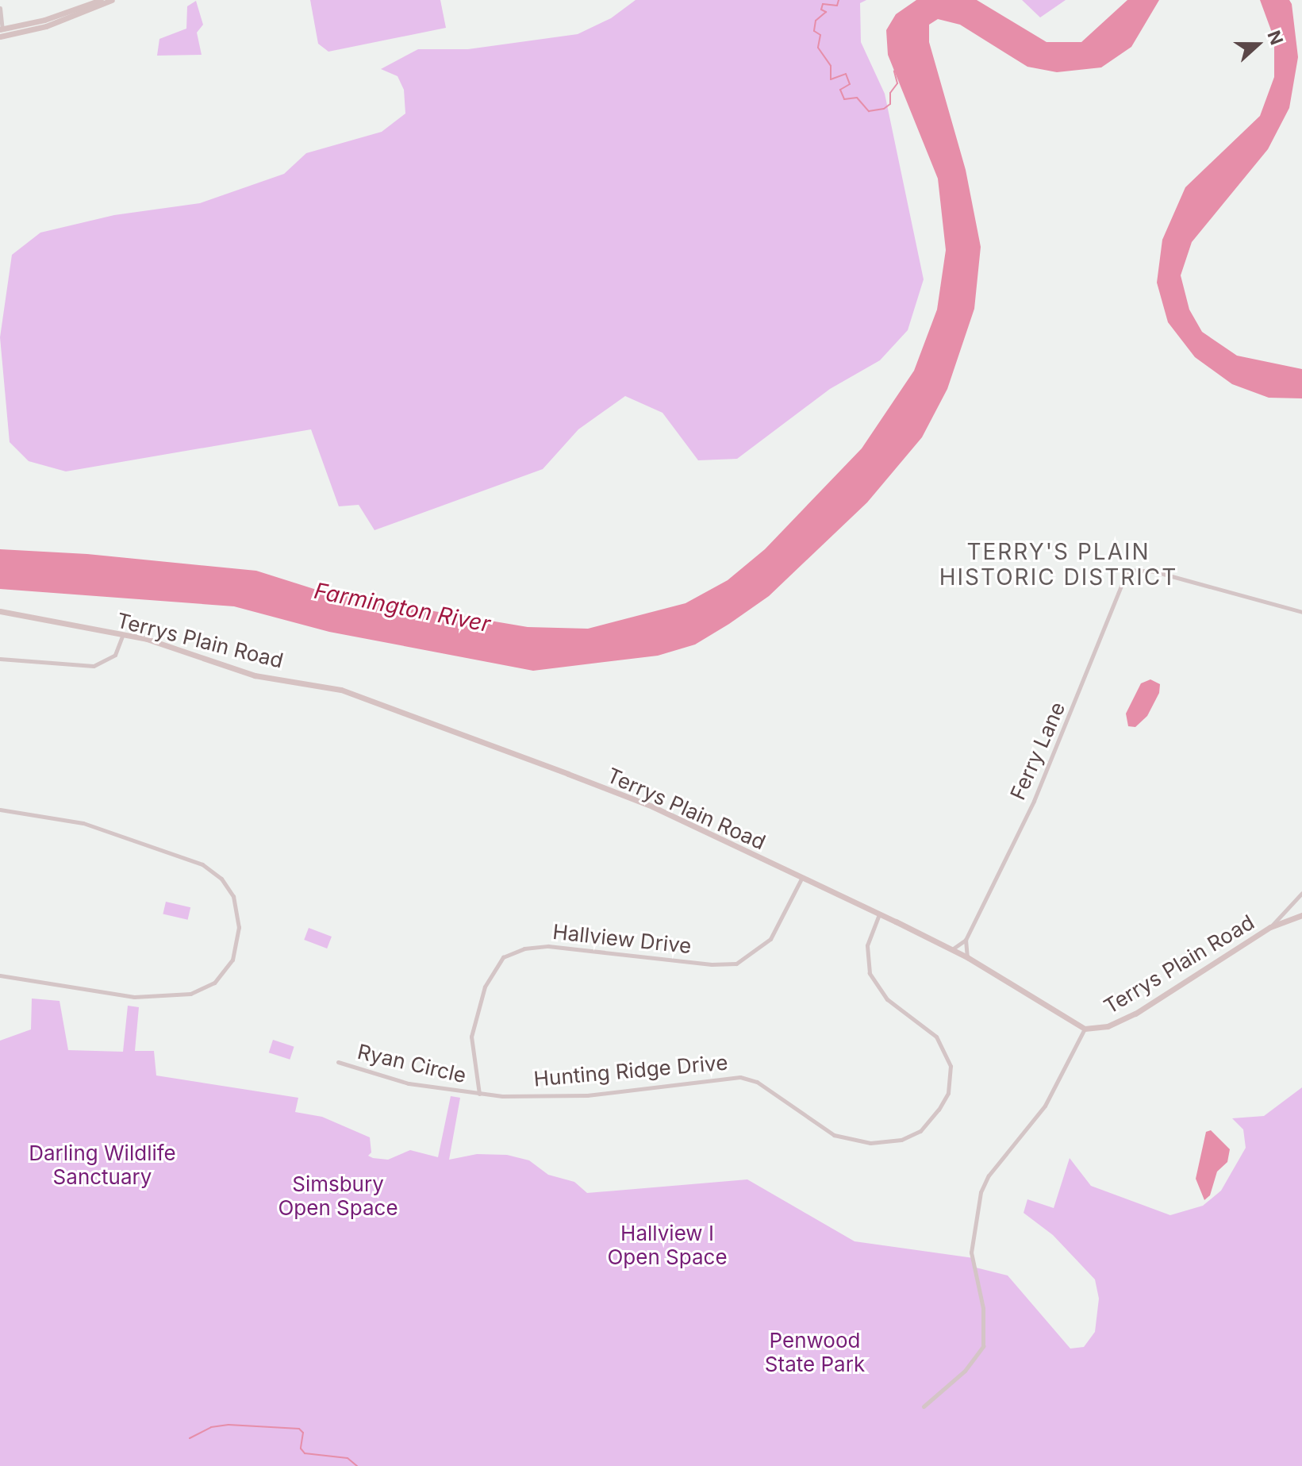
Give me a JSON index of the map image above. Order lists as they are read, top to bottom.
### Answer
{
  "streets": {
    "street": [
      "Terrys Plain Road",
      "Ferry Lane",
      "Hallview Drive",
      "Ryan Circle",
      "Hunting Ridge Drive"
    ]
  },
  "crossings": [
    ["Terrys Plain Road", "Hallview Drive"],
    ["Terrys Plain Road", "Hunting Ridge Drive"],
    ["Hallview Drive", "Ryan Circle"],
    ["Hallview Drive", "Hunting Ridge Drive"],
    ["Ryan Circle", "Hunting Ridge Drive"]
  ],
  "districts": ["TERRY'S PLAIN HISTORIC DISTRICT"],
  "water": ["Farmington River"],
  "parks": [
    "Darling Wildlife Sanctuary",
    "Simsbury Open Space",
    "Hallview I Open Space",
    "Penwood State Park"
  ],
  "north": "right"
}
